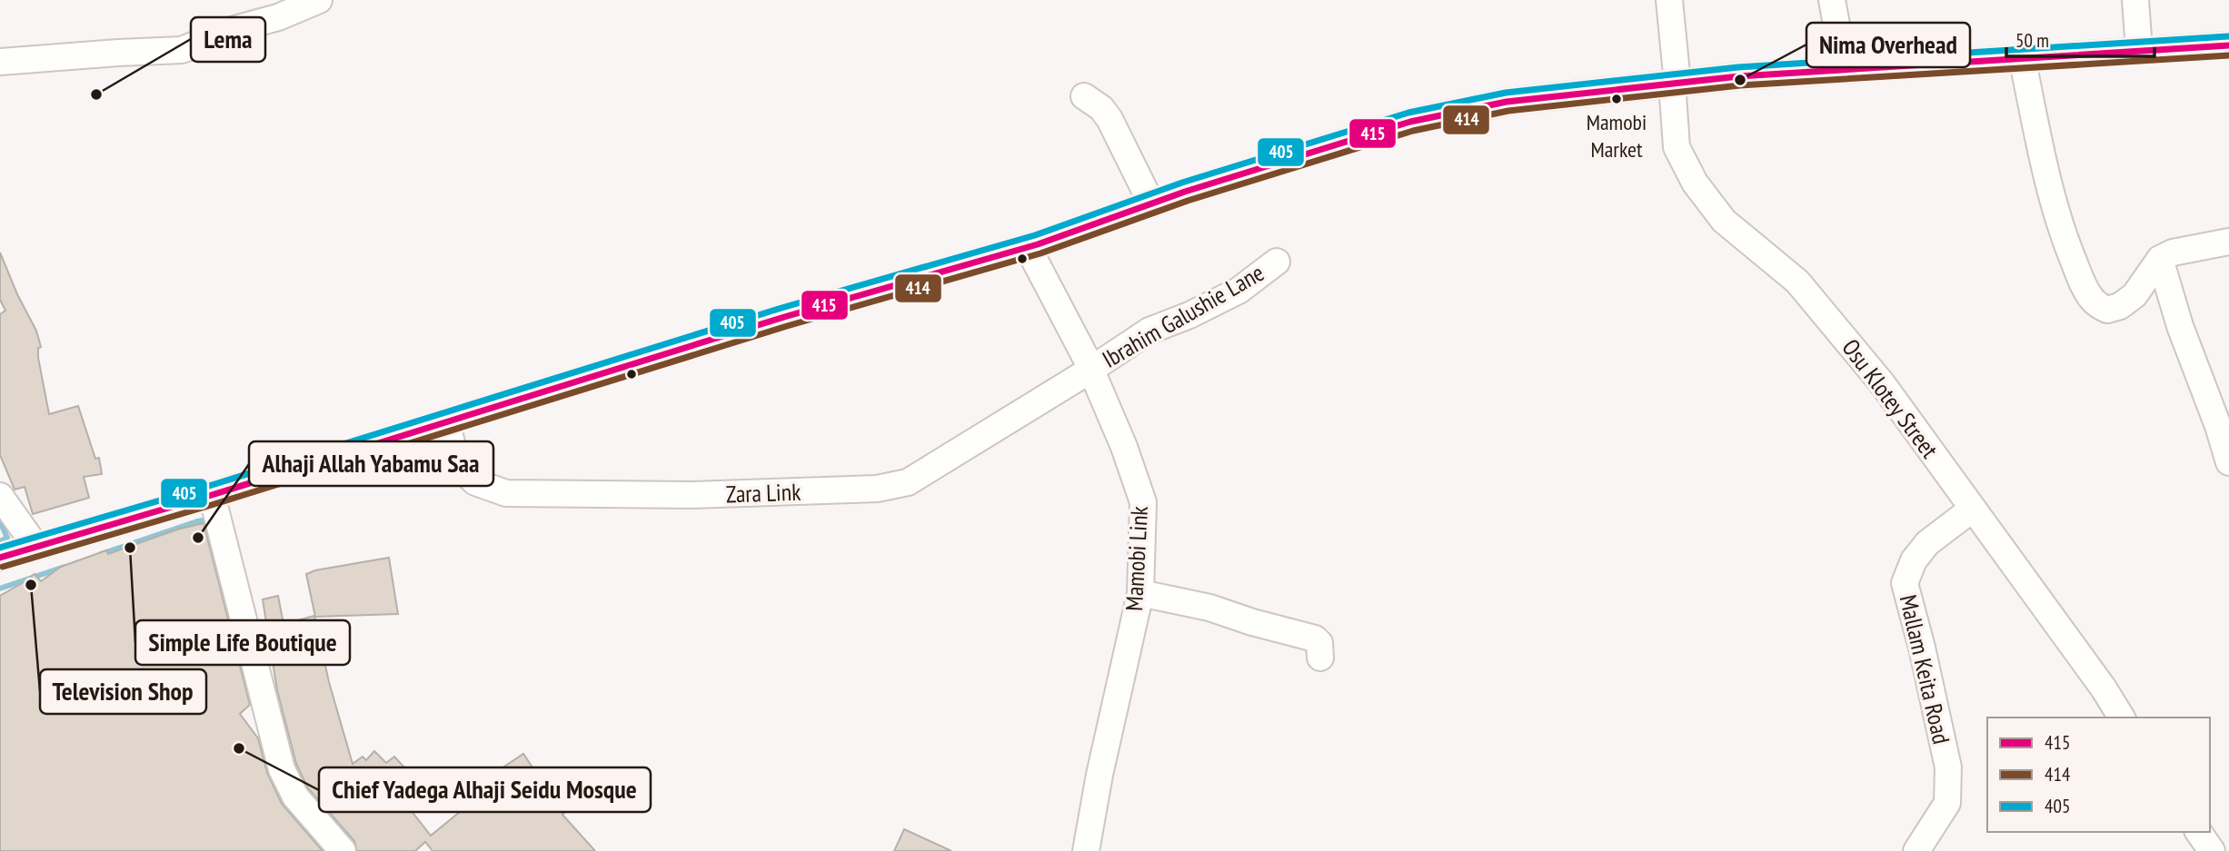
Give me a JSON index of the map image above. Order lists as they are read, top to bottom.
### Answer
{
  "streets": {
    "street": [
      "Ibrahim Galushie Lane",
      "Osu Klotey Street",
      "Zara Link",
      "Mamobi Link",
      "Mallam Keita Road"
    ]
  },
  "crossings": [
    ["Ibrahim Galushie Lane", "Zara Link"],
    ["Ibrahim Galushie Lane", "Mamobi Link"],
    ["Osu Klotey Street", "Mallam Keita Road"],
    ["Zara Link", "Mamobi Link"]
  ],
  "places": [
    "Nima Overhead",
    "Lema",
    "Mamobi Market",
    "Alhaji Allah Yabamu Saa",
    "Simple Life Boutique",
    "Television Shop",
    "Chief Yadega Alhaji Seidu Mosque"
  ],
  "lines": ["transit line 405", "transit line 415", "transit line 414"],
  "legend": ["415", "414", "405"],
  "scale_bar": "50 m"
}
